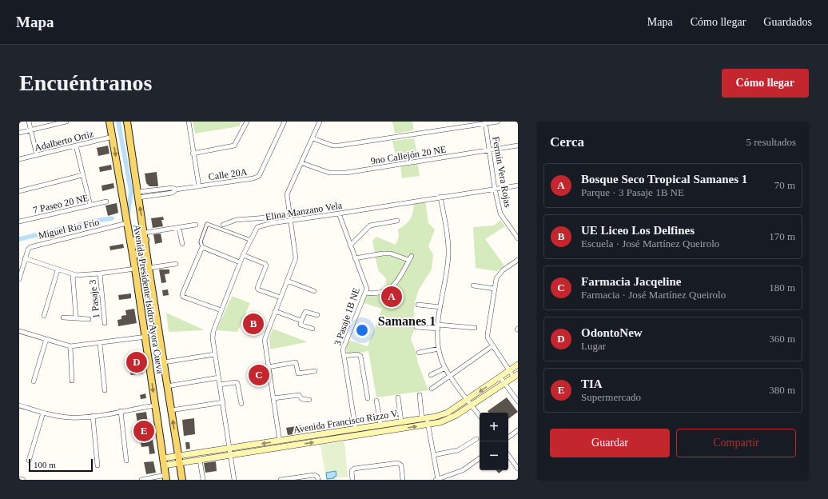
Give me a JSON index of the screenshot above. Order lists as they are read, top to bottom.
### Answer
{
  "streets": {
    "main road": ["Avenida Presidente Isidro Ayora Cueva", "Avenida Francisco Rizzo V."],
    "street": [
      "Adalberto Ortiz",
      "9no Callejón 20 NE",
      "Fermin Vera Rojas",
      "Calle 20A",
      "7 Paseo 20 NE",
      "Elina Manzano Vela",
      "Miguel Río Frío",
      "1 Pasaje 3",
      "3 Pasaje 1B NE"
    ]
  },
  "crossings": [
    ["Adalberto Ortiz", "Avenida Presidente Isidro Ayora Cueva"],
    ["9no Callejón 20 NE", "Fermin Vera Rojas"],
    ["Fermin Vera Rojas", "Elina Manzano Vela"],
    ["Calle 20A", "Avenida Presidente Isidro Ayora Cueva"],
    ["Elina Manzano Vela", "3 Pasaje 1B NE"],
    ["Elina Manzano Vela", "Avenida Francisco Rizzo V."],
    ["Miguel Río Frío", "Avenida Presidente Isidro Ayora Cueva"],
    ["Avenida Presidente Isidro Ayora Cueva", "Avenida Francisco Rizzo V."],
    ["3 Pasaje 1B NE", "Avenida Francisco Rizzo V."]
  ],
  "districts": ["Samanes 1"],
  "scale_bar": "100 m",
  "page": {
    "header": "Mapa",
    "nav": ["Mapa", "Cómo llegar", "Guardados"],
    "buttons": [
      "Cómo llegar",
      ["Guardar", "Compartir"]
    ],
    "title": "Encuéntranos",
    "heading": ["Cerca", "5 resultados"],
    "list": [
      {
        "mark": "A",
        "name": "Bosque Seco Tropical Samanes 1",
        "note": "Parque · 3 Pasaje 1B NE",
        "value": "70 m"
      },
      {
        "mark": "B",
        "name": "UE Liceo Los Delfines",
        "note": "Escuela · José Martínez Queirolo",
        "value": "170 m"
      },
      {
        "mark": "C",
        "name": "Farmacia Jacqeline",
        "note": "Farmacia · José Martínez Queirolo",
        "value": "180 m"
      },
      {
        "mark": "D",
        "name": "OdontoNew",
        "note": "Lugar",
        "value": "360 m"
      },
      {
        "mark": "E",
        "name": "TIA",
        "note": "Supermercado",
        "value": "380 m"
      }
    ],
    "pins": [
      "A",
      "B",
      "D",
      "C",
      "E"
    ],
    "map_buttons": ["+", "−"],
    "scale": "100 m"
  }
}
